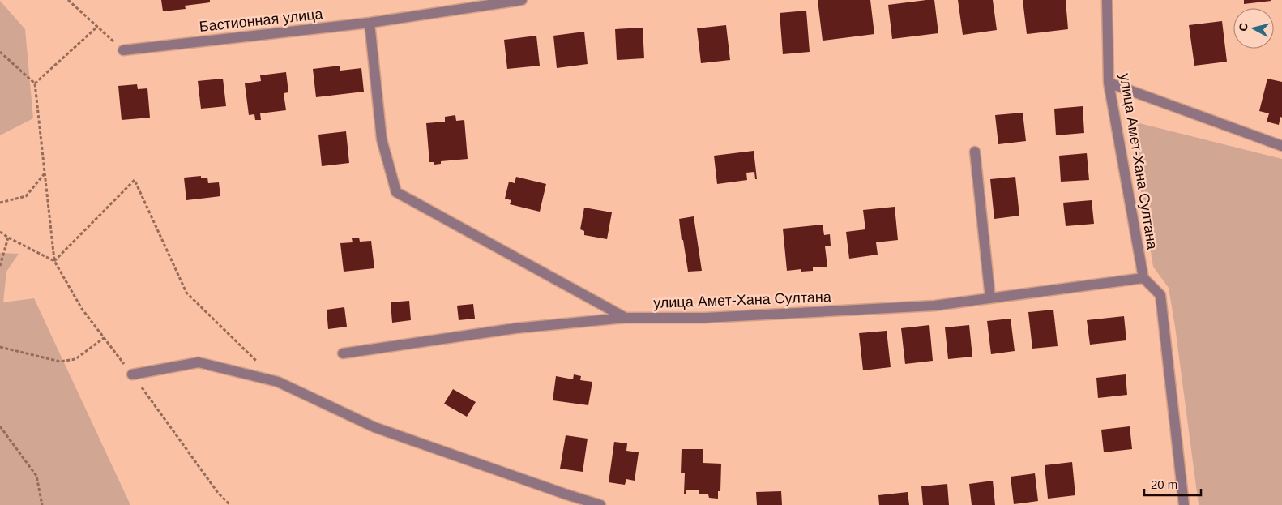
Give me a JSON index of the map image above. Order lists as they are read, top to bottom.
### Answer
{
  "streets": {
    "street": ["Бастионная улица", "улица Амет-Хана Султана"]
  },
  "scale_bar": "20 m",
  "north": "left"
}
